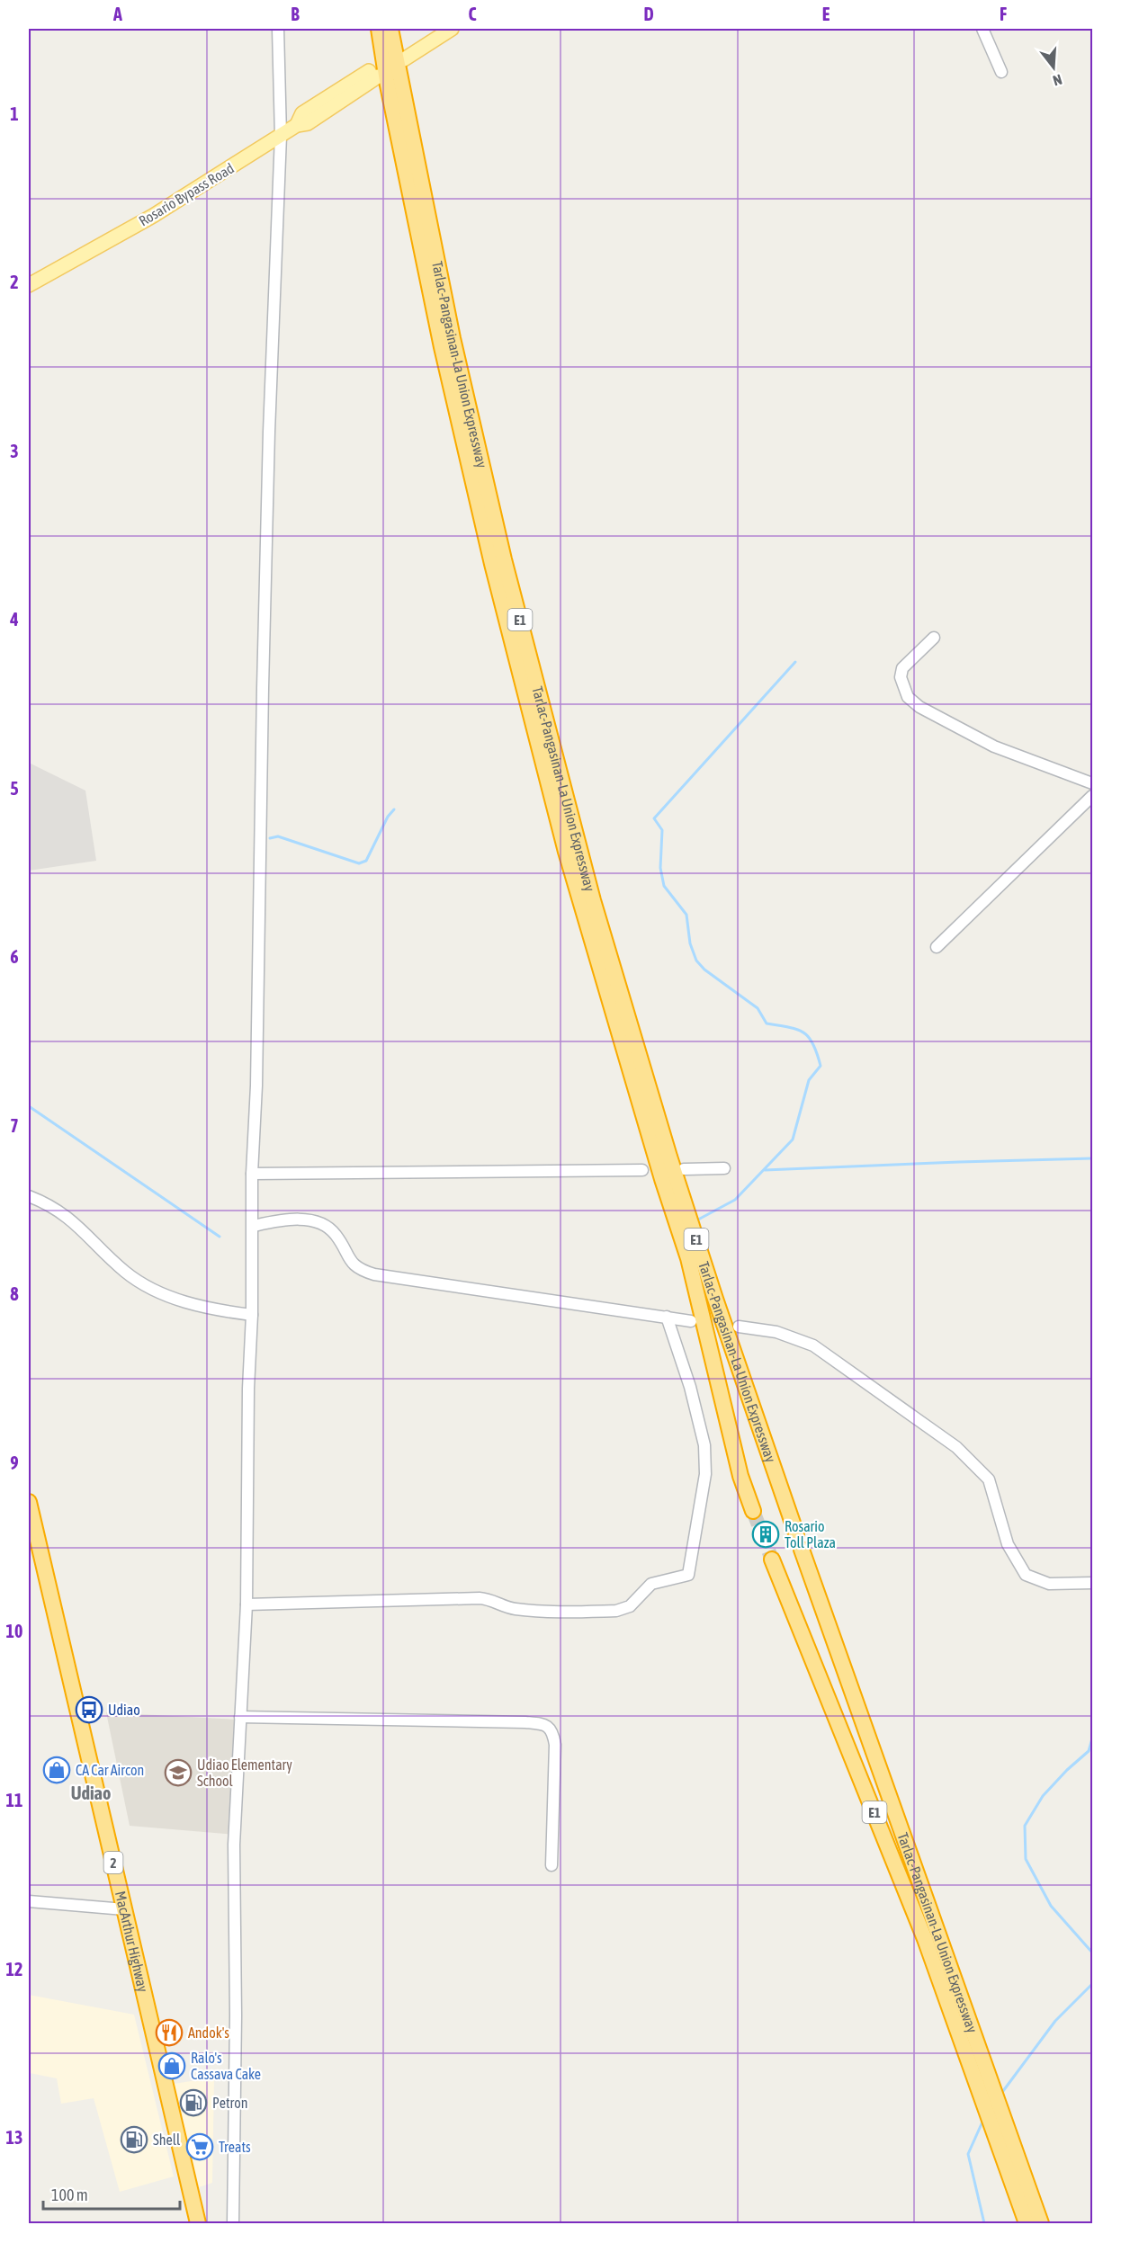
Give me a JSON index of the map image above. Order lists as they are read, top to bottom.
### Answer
{
  "streets": {
    "highway": [
      "Tarlac-Pangasinan-La Union Expressway",
      "E1",
      "2",
      "MacArthur Highway"
    ],
    "main road": ["Rosario Bypass Road"]
  },
  "districts": ["Udiao"],
  "places": {
    "building": ["Rosario Toll Plaza"],
    "bus stop": ["Udiao"],
    "shop": ["CA Car Aircon", "Ralo's Cassava Cake"],
    "school or university": ["Udiao Elementary School"],
    "restaurant": ["Andok's"],
    "fuel station": ["Petron", "Shell"],
    "supermarket": ["Treats"]
  },
  "scale_bar": "100 m",
  "north": "bottom",
  "grid": {
    "columns": [
      "A",
      "B",
      "C",
      "D",
      "E",
      "F"
    ],
    "rows": [
      "1",
      "2",
      "3",
      "4",
      "5",
      "6",
      "7",
      "8",
      "9",
      "10",
      "11",
      "12",
      "13"
    ]
  }
}
